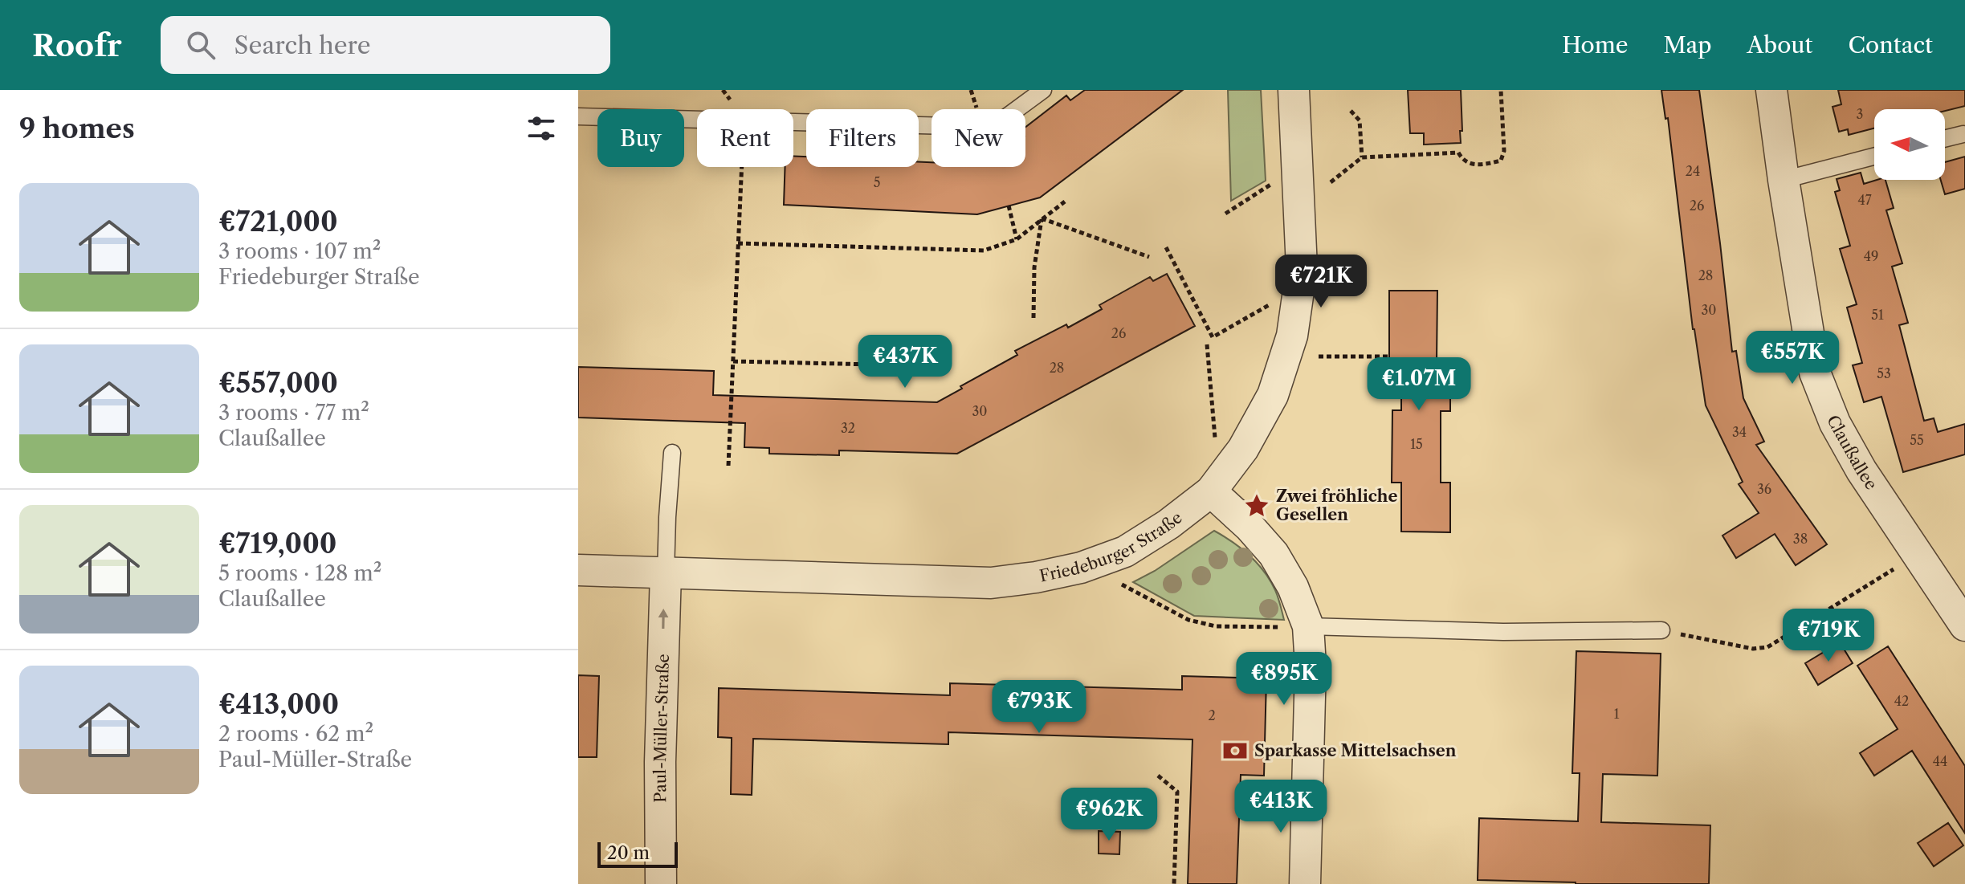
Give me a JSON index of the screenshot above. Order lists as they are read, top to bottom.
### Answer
{
  "streets": {
    "street": ["Claußallee", "Friedeburger Straße", "Paul-Müller-Straße"]
  },
  "crossings": [
    ["Friedeburger Straße", "Paul-Müller-Straße"]
  ],
  "one_way": ["Paul-Müller-Straße"],
  "places": {
    "place": ["Zwei fröhliche Gesellen"],
    "bank": ["Sparkasse Mittelsachsen"]
  },
  "house_numbers": [
    "3",
    "24",
    "5",
    "47",
    "26",
    "49",
    "28",
    "30",
    "51",
    "26",
    "28",
    "53",
    "30",
    "32",
    "34",
    "55",
    "15",
    "36",
    "38",
    "42",
    "1",
    "2",
    "44"
  ],
  "scale_bar": "20 m",
  "north": "left",
  "page": {
    "header": "Roofr",
    "search": "Search here",
    "nav": [
      "Home",
      "Map",
      "About",
      "Contact"
    ],
    "heading": "9 homes",
    "chip": [
      "Buy",
      "Rent",
      "Filters",
      "New"
    ],
    "list": [
      {
        "name": "€721,000",
        "note": "3 rooms · 107 m² · Friedeburger Straße"
      },
      {
        "name": "€557,000",
        "note": "3 rooms · 77 m² · Claußallee"
      },
      {
        "name": "€719,000",
        "note": "5 rooms · 128 m² · Claußallee"
      },
      {
        "name": "€413,000",
        "note": "2 rooms · 62 m² · Paul-Müller-Straße"
      }
    ],
    "price": [
      "€721K",
      "€557K",
      "€437K",
      "€1.07M",
      "€719K",
      "€895K",
      "€793K",
      "€413K",
      "€962K"
    ],
    "scale": "20 m"
  }
}
